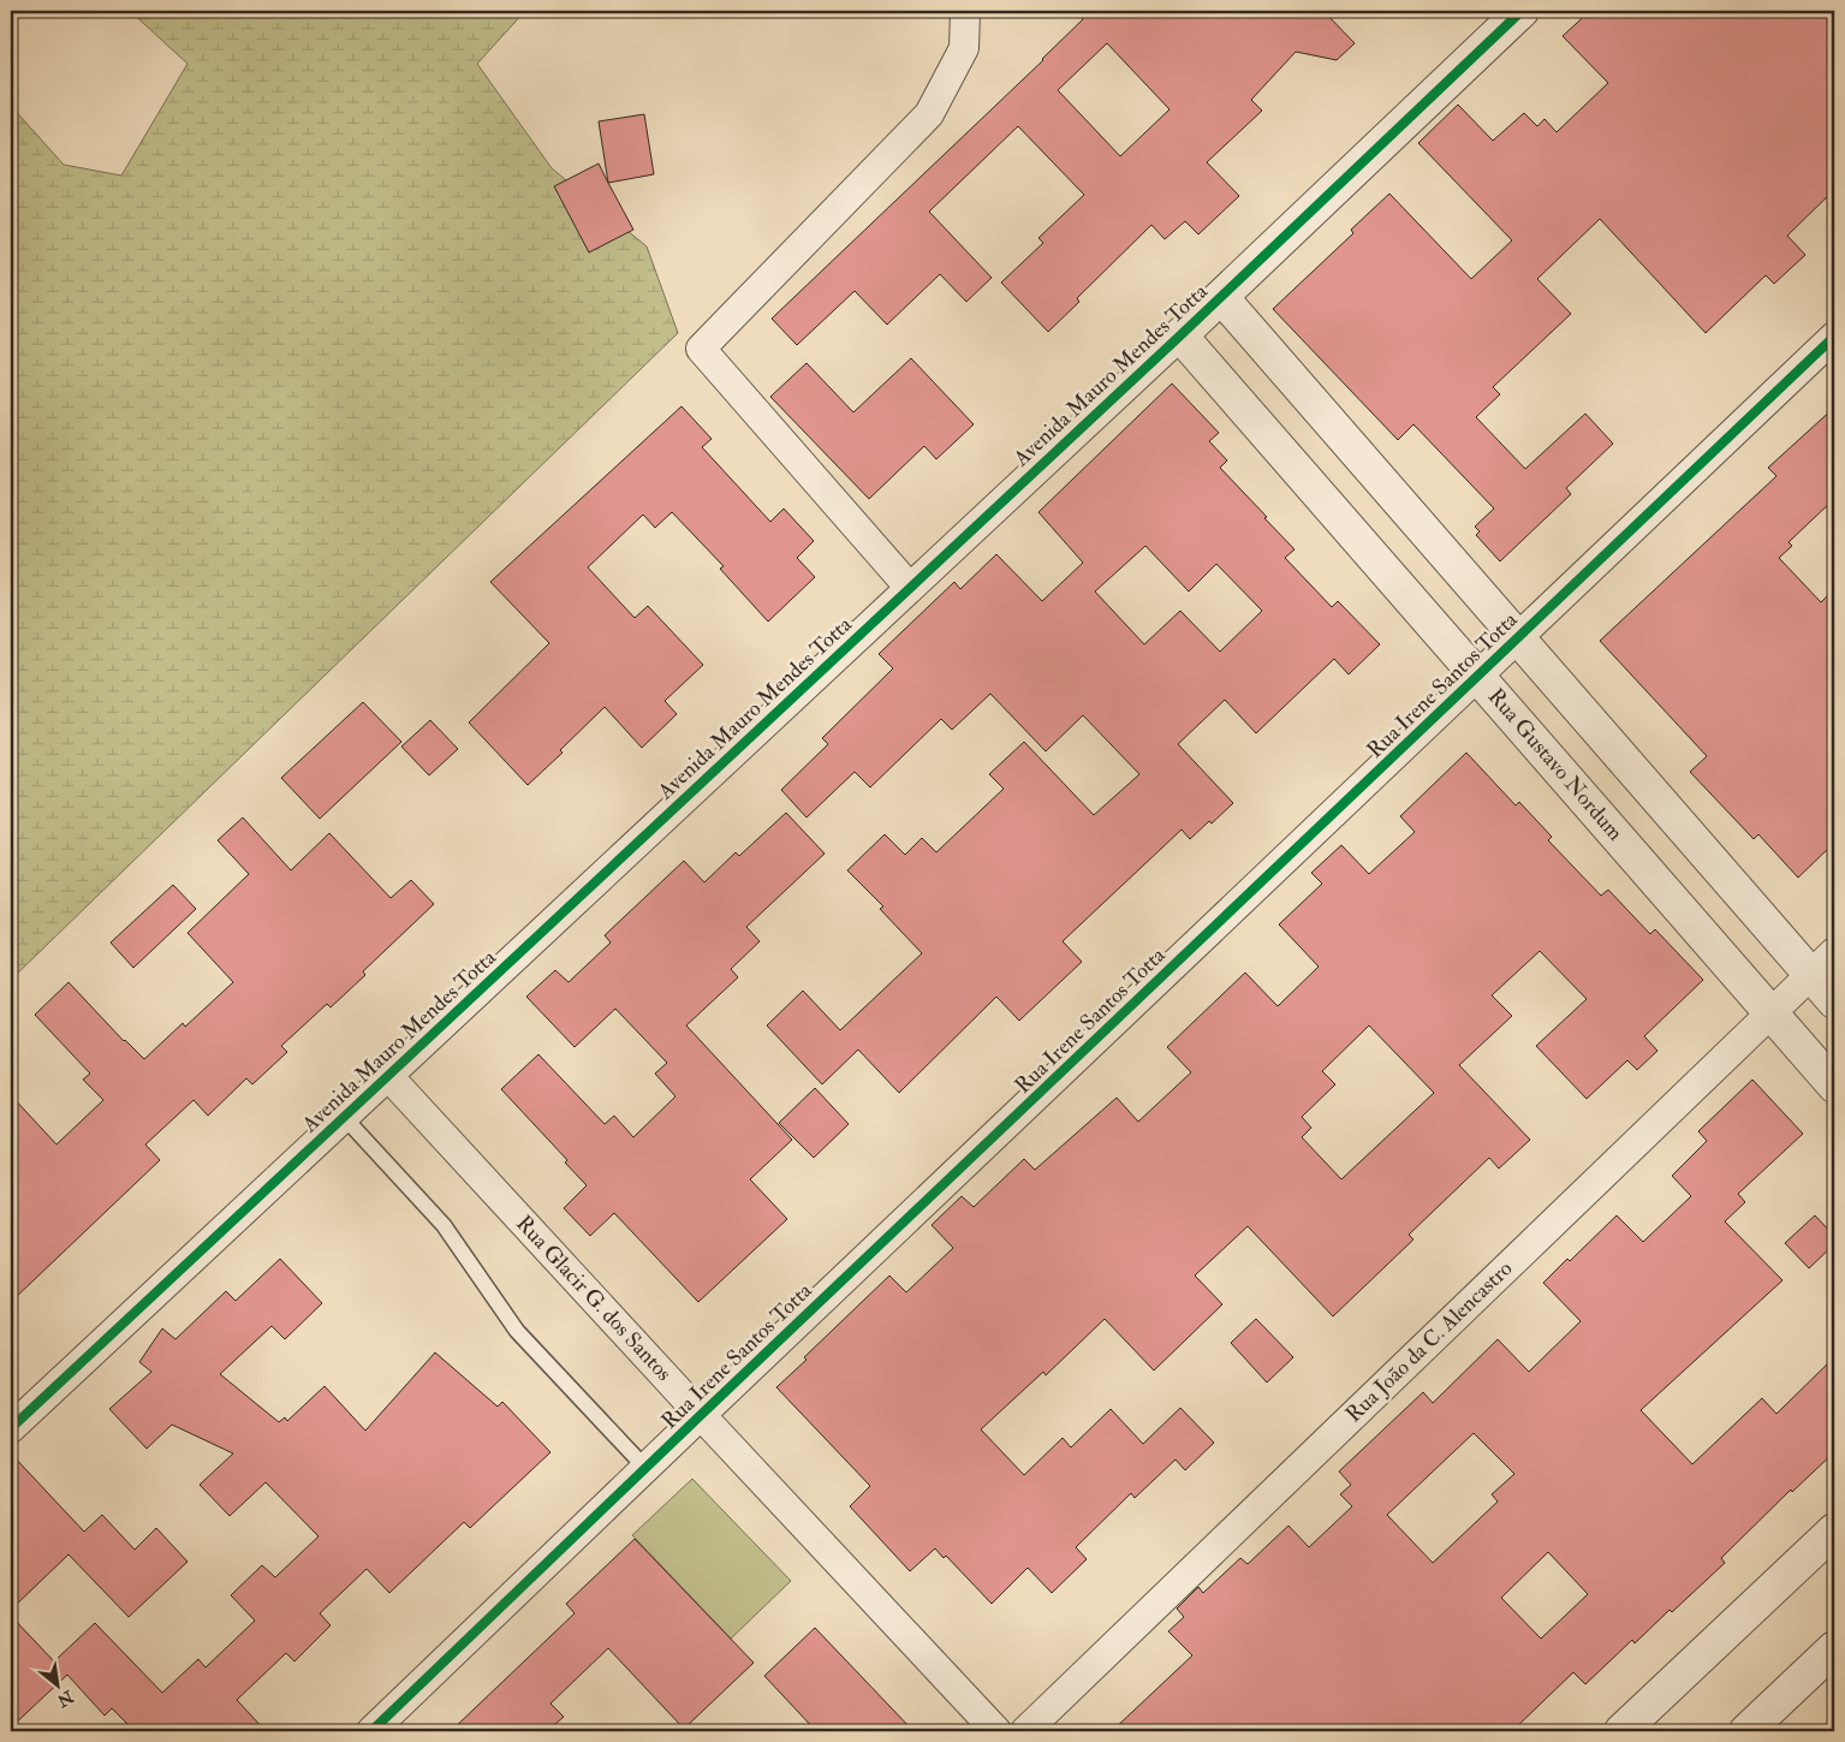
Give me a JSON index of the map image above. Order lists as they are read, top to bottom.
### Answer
{
  "streets": {
    "street": [
      "Avenida Mauro Mendes Totta",
      "Rua Irene Santos Totta",
      "Rua Gustavo Nordum",
      "Rua Glacir G. dos Santos",
      "Rua João da C. Alencastro"
    ]
  },
  "crossings": [
    ["Avenida Mauro Mendes Totta", "Rua Gustavo Nordum"],
    ["Avenida Mauro Mendes Totta", "Rua Glacir G. dos Santos"],
    ["Rua Irene Santos Totta", "Rua Gustavo Nordum"],
    ["Rua Irene Santos Totta", "Rua Glacir G. dos Santos"],
    ["Rua Gustavo Nordum", "Rua João da C. Alencastro"]
  ],
  "north": "bottom right"
}
